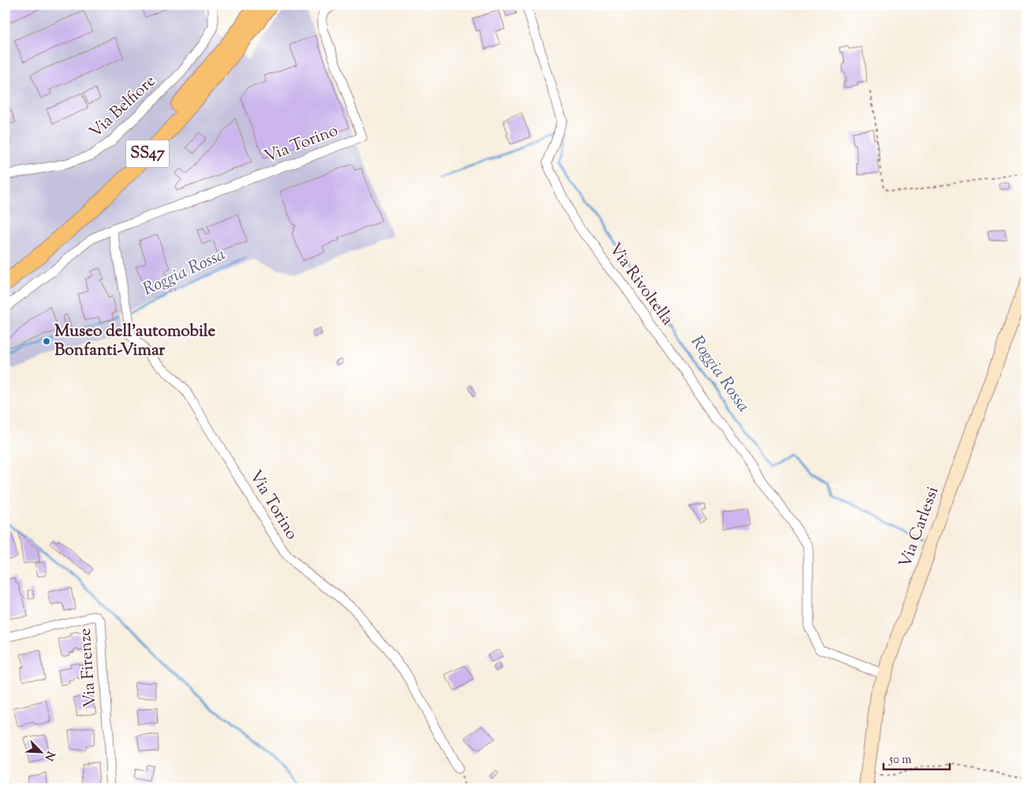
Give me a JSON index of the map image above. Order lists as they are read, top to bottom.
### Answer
{
  "streets": {
    "highway": ["SS47"],
    "main road": ["Via Carlessi"],
    "street": [
      "Via Belfiore",
      "Via Torino",
      "Via Rivoltella",
      "Via Firenze"
    ]
  },
  "crossings": [
    ["Via Rivoltella", "Via Carlessi"]
  ],
  "water": ["Roggia Rossa"],
  "places": ["Museo dell'automobile Bonfanti-Vimar"],
  "scale_bar": "50 m",
  "north": "bottom right"
}
